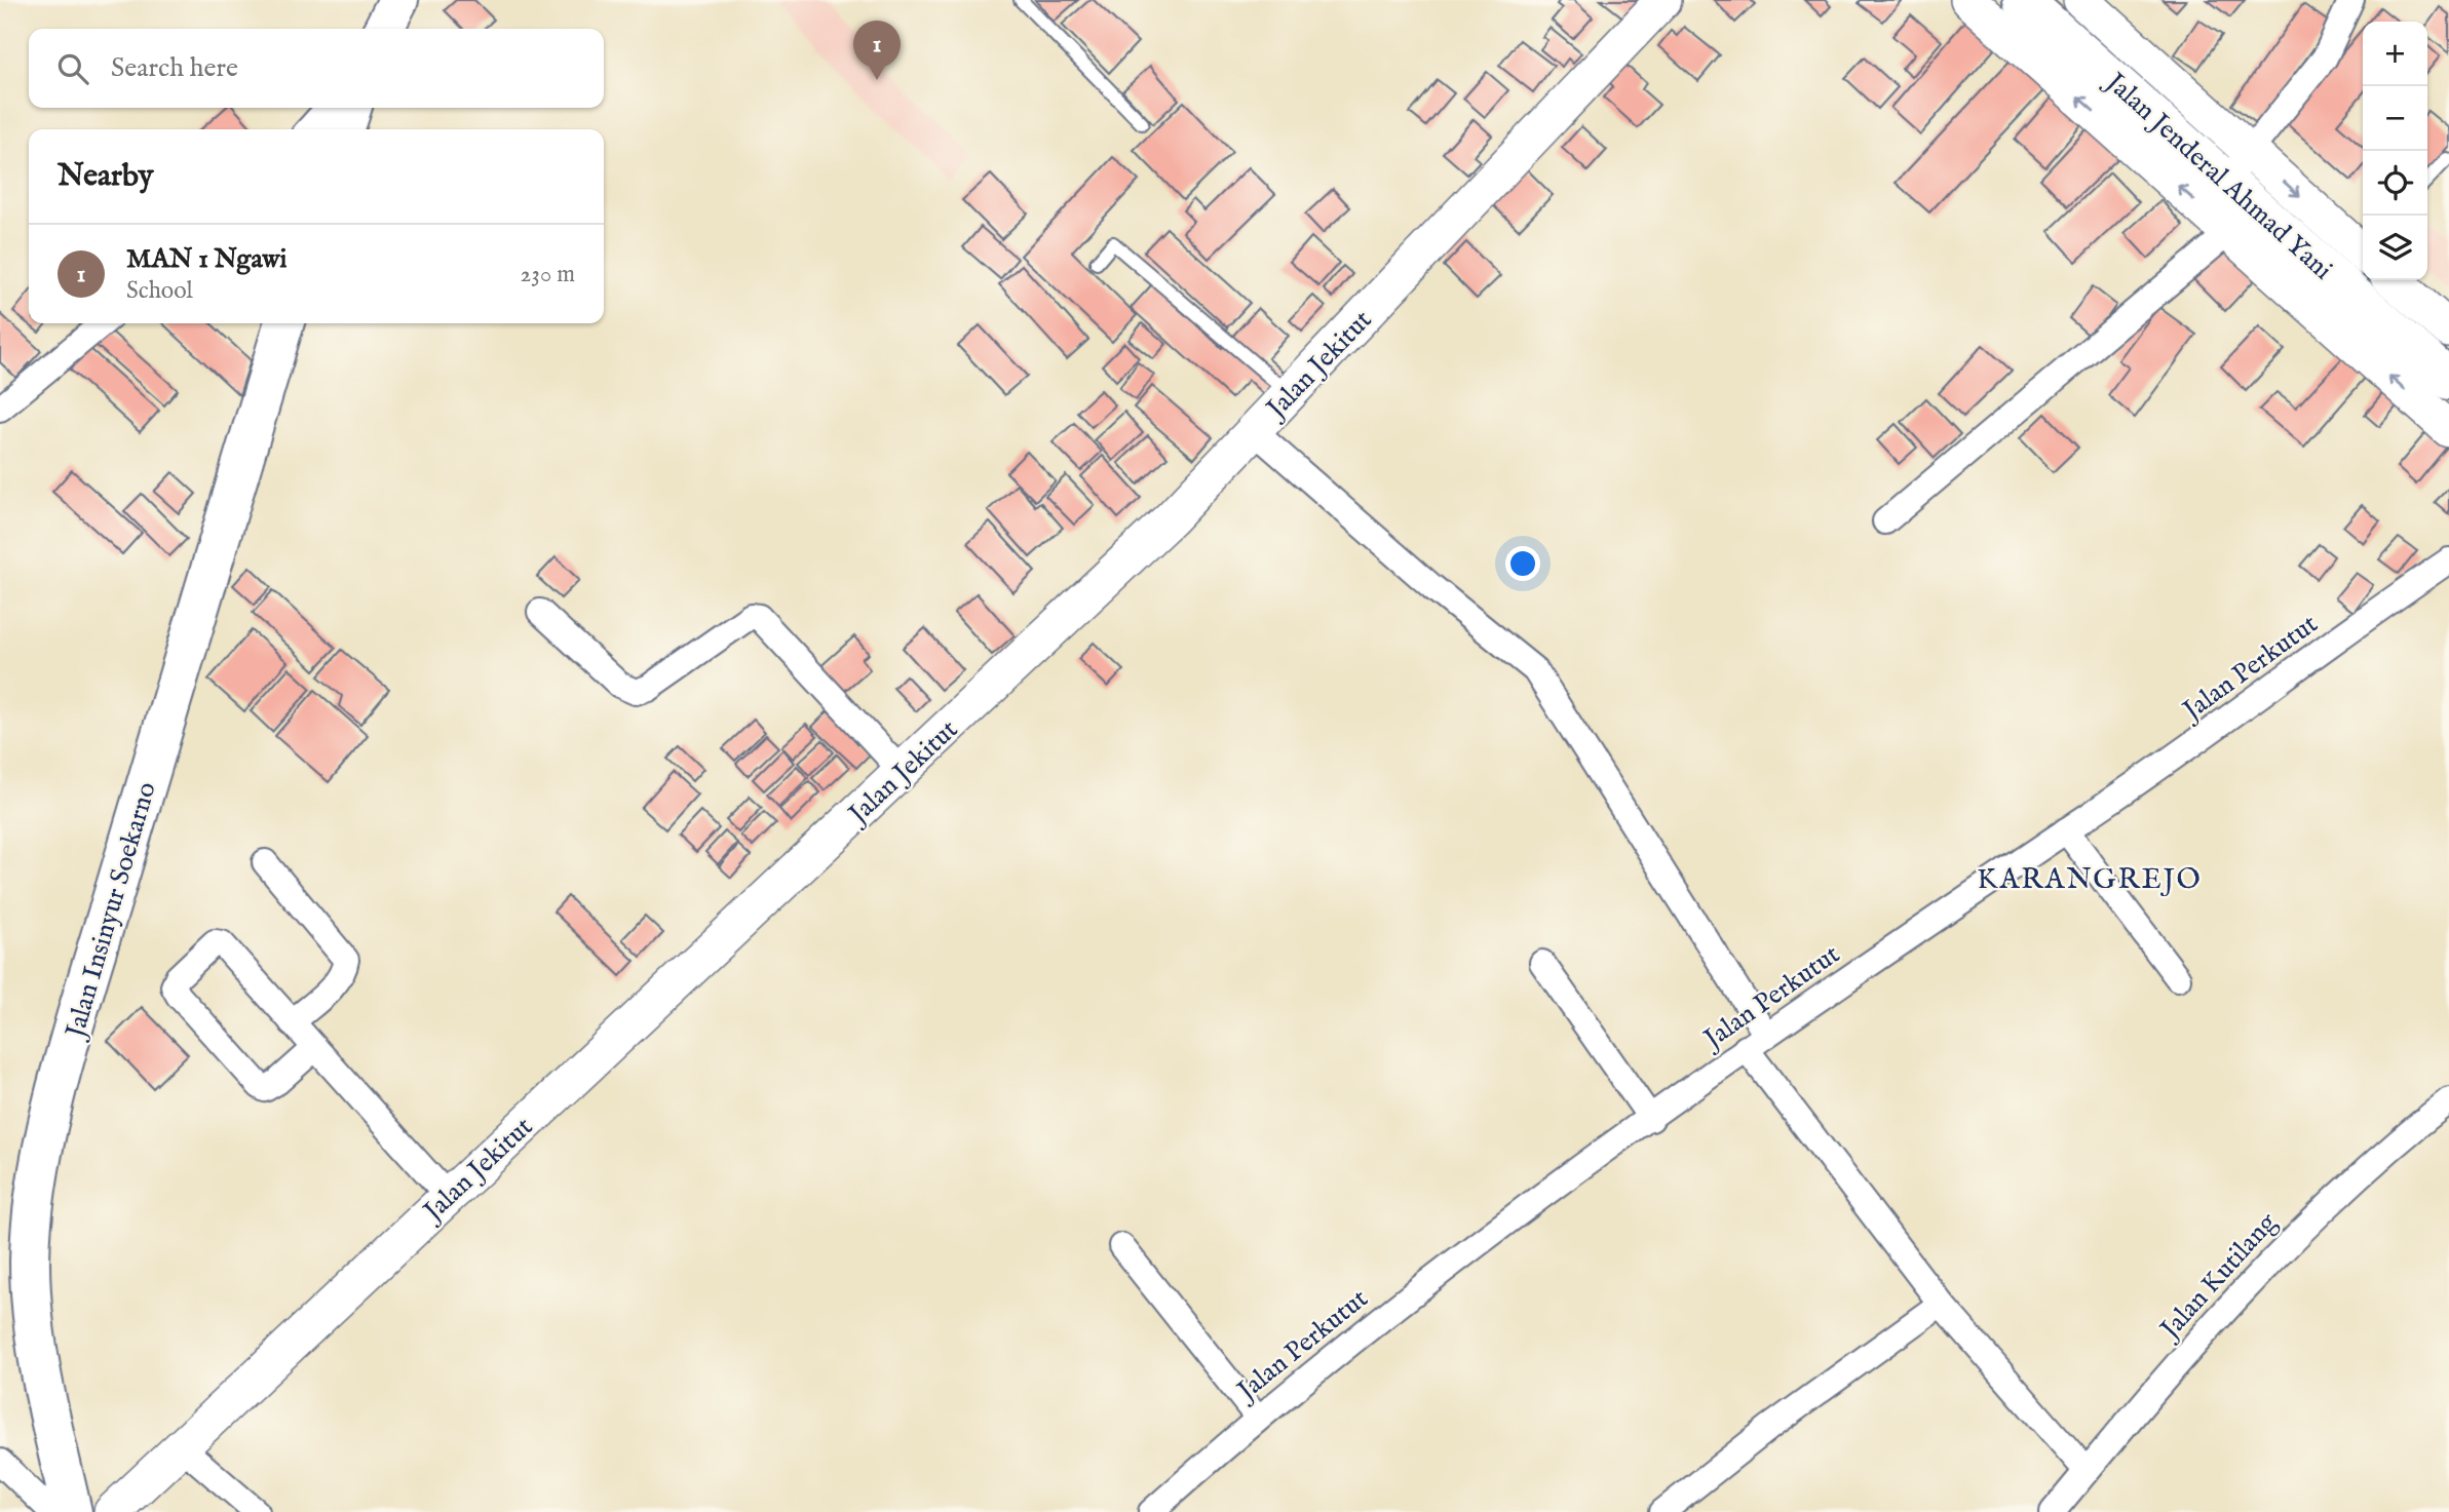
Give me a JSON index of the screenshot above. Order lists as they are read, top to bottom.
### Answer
{
  "streets": {
    "main road": ["Jalan Jenderal Ahmad Yani", "Jalan Insinyur Soekarno"],
    "street": ["Jalan Jekitut", "Jalan Perkutut", "Jalan Kutilang"]
  },
  "districts": ["KARANGREJO"],
  "page": {
    "pins": "1",
    "map_buttons": ["+", "−"],
    "search": "Search here",
    "heading": "Nearby",
    "list": [
      {
        "mark": "1",
        "name": "MAN 1 Ngawi",
        "note": "School",
        "value": "230 m"
      }
    ]
  }
}
